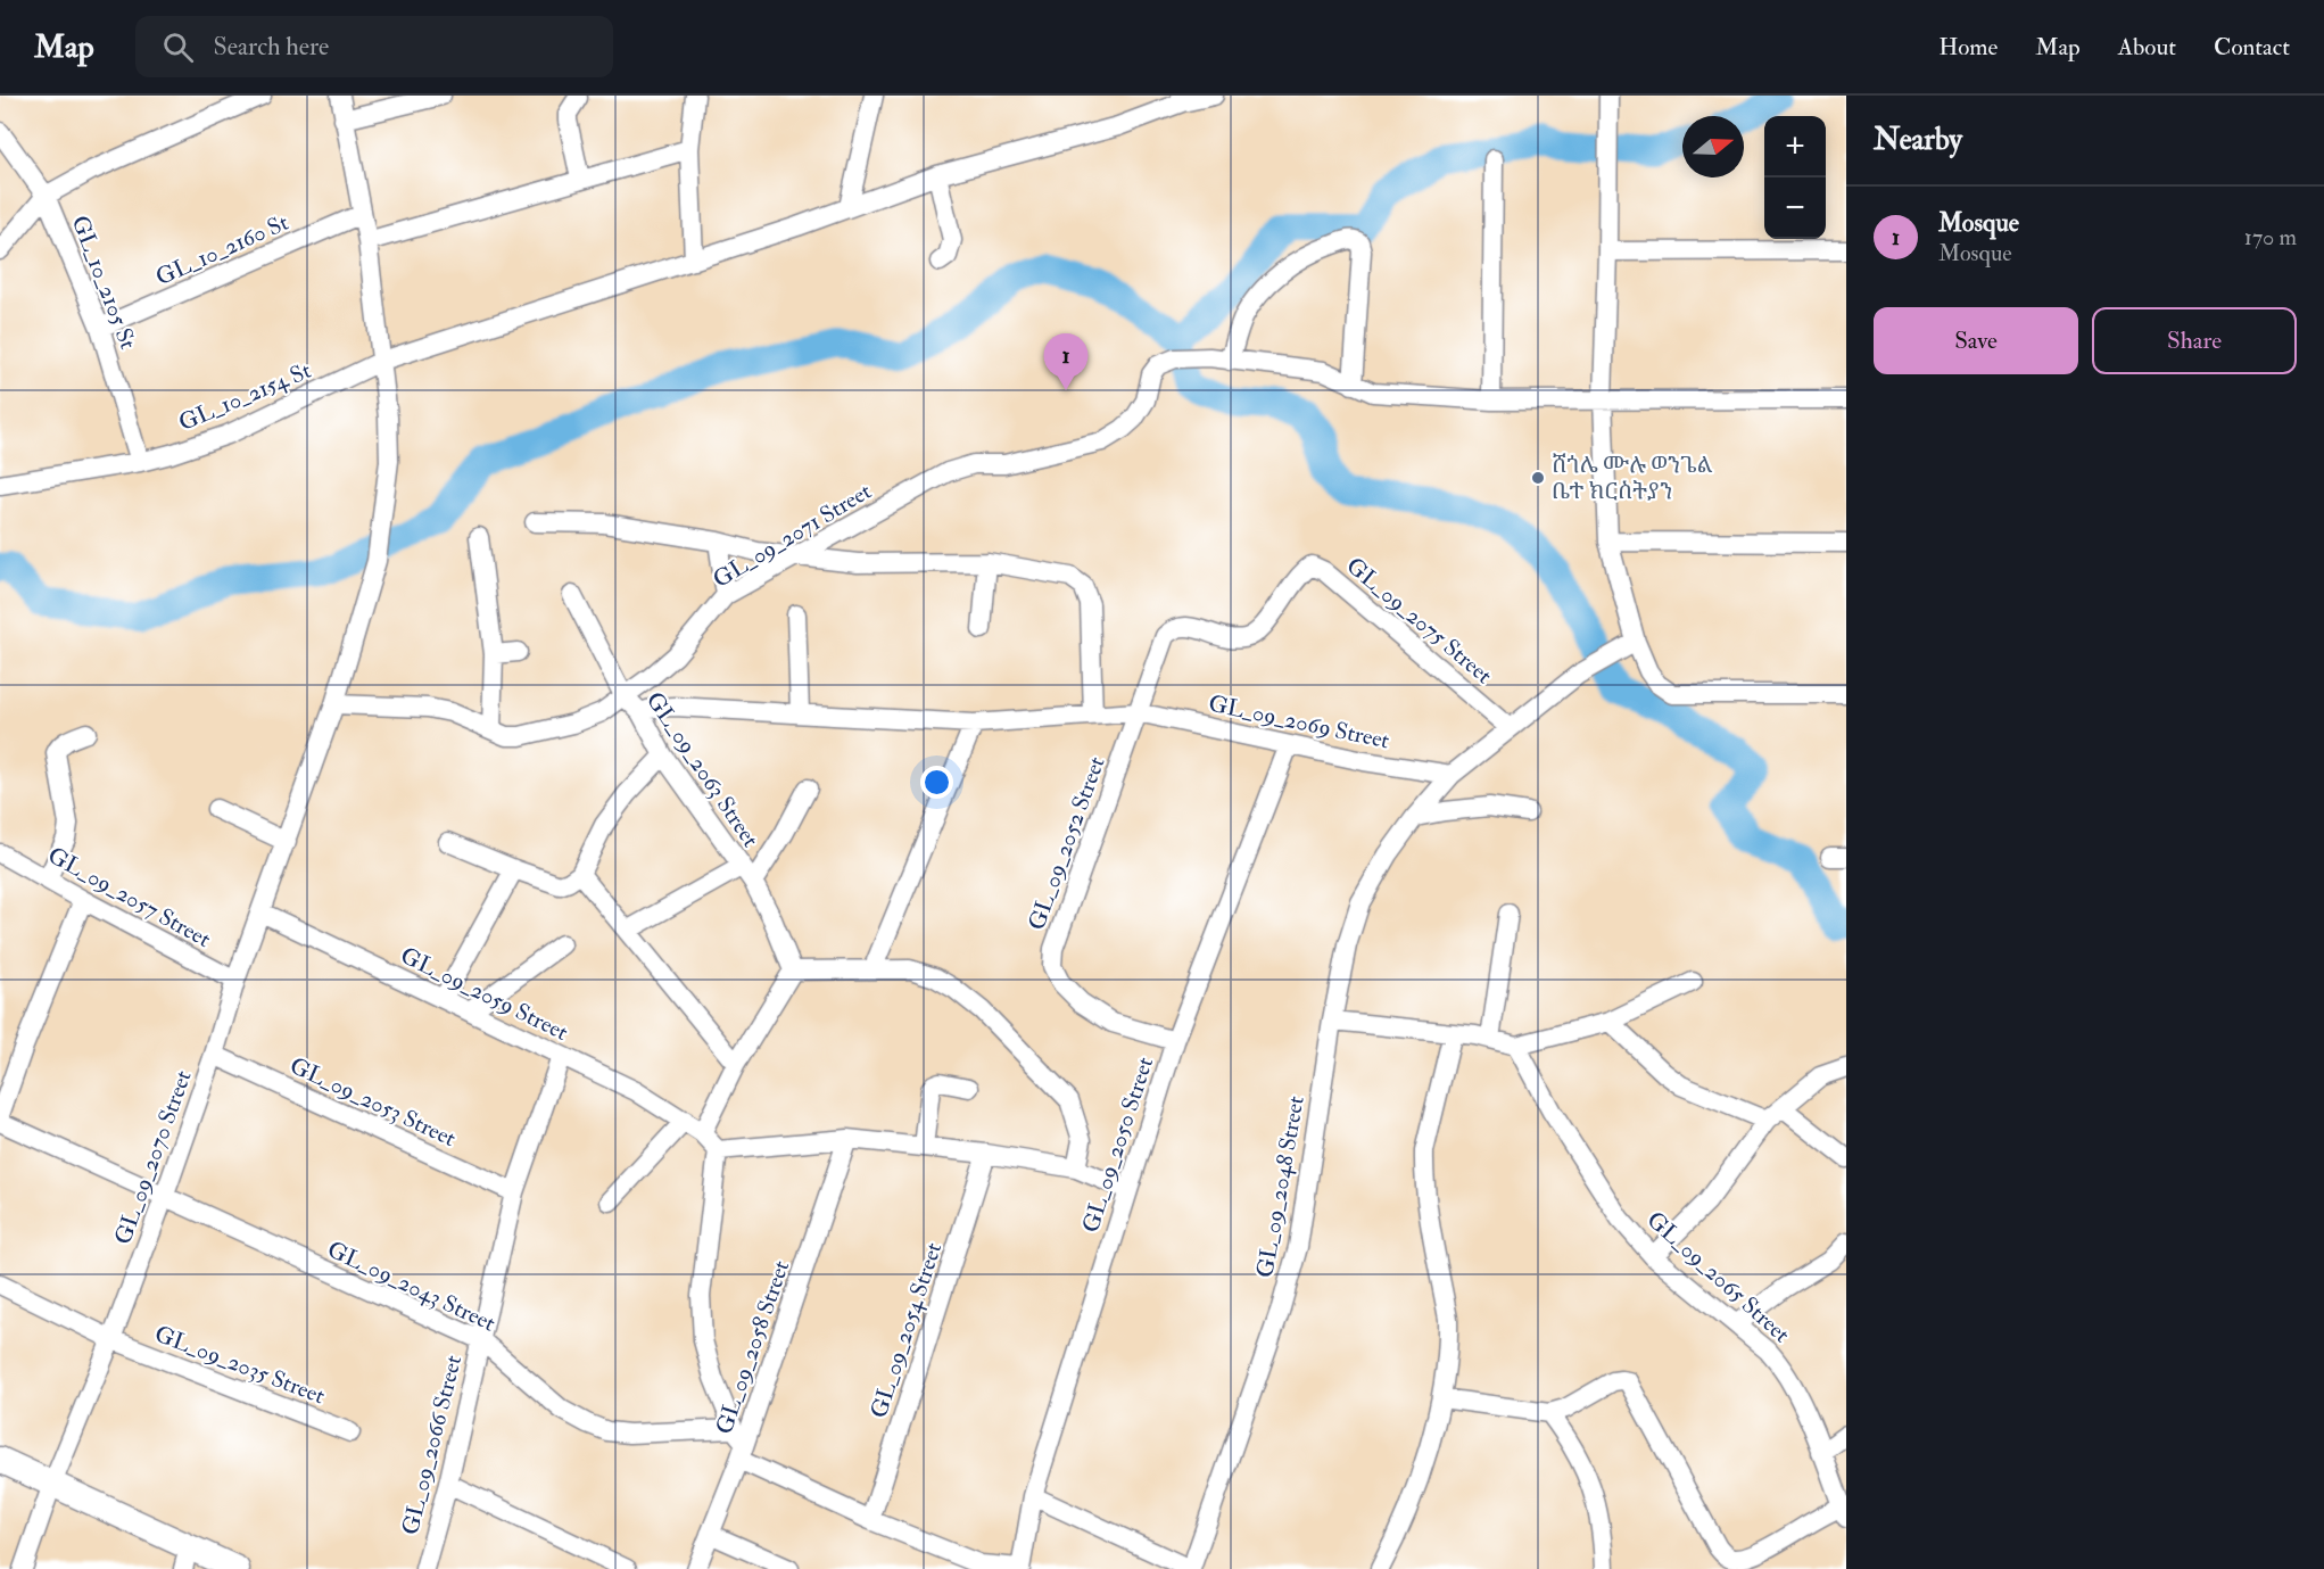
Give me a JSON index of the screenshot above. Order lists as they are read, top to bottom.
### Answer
{
  "streets": {
    "street": [
      "GL_10_2160 St",
      "GL_10_2105 St",
      "GL_10_2154 St",
      "GL_09_2071 Street",
      "GL_09_2075 Street",
      "GL_09_2069 Street",
      "GL_09_2063 Street",
      "GL_09_2052 Street",
      "GL_09_2057 Street",
      "GL_09_2059 Street",
      "GL_09_2053 Street",
      "GL_09_2050 Street",
      "GL_09_2070 Street",
      "GL_09_2048 Street",
      "GL_09_2065 Street",
      "GL_09_2043 Street",
      "GL_09_2054 Street",
      "GL_09_2058 Street",
      "GL_09_2035 Street",
      "GL_09_2066 Street"
    ]
  },
  "crossings": [
    ["GL_10_2160 St", "GL_10_2105 St"],
    ["GL_10_2160 St", "GL_09_2070 Street"],
    ["GL_10_2105 St", "GL_10_2154 St"],
    ["GL_10_2154 St", "GL_09_2070 Street"],
    ["GL_09_2071 Street", "GL_09_2063 Street"],
    ["GL_09_2071 Street", "GL_09_2070 Street"],
    ["GL_09_2075 Street", "GL_09_2069 Street"],
    ["GL_09_2075 Street", "GL_09_2052 Street"],
    ["GL_09_2075 Street", "GL_09_2048 Street"],
    ["GL_09_2069 Street", "GL_09_2063 Street"],
    ["GL_09_2069 Street", "GL_09_2052 Street"],
    ["GL_09_2069 Street", "GL_09_2050 Street"],
    ["GL_09_2069 Street", "GL_09_2048 Street"],
    ["GL_09_2052 Street", "GL_09_2050 Street"],
    ["GL_09_2057 Street", "GL_09_2070 Street"],
    ["GL_09_2059 Street", "GL_09_2070 Street"],
    ["GL_09_2059 Street", "GL_09_2066 Street"],
    ["GL_09_2053 Street", "GL_09_2070 Street"],
    ["GL_09_2053 Street", "GL_09_2066 Street"],
    ["GL_09_2070 Street", "GL_09_2043 Street"],
    ["GL_09_2070 Street", "GL_09_2035 Street"],
    ["GL_09_2043 Street", "GL_09_2058 Street"],
    ["GL_09_2043 Street", "GL_09_2066 Street"]
  ],
  "places": ["ሸጎሌ ሙሉ ወንጌል ቤተ ክርስትያን"],
  "north": "right",
  "page": {
    "header": "Map",
    "search": "Search here",
    "nav": [
      "Home",
      "Map",
      "About",
      "Contact"
    ],
    "heading": "Nearby",
    "map_buttons": ["+", "−"],
    "list": [
      {
        "mark": "1",
        "name": "Mosque",
        "note": "Mosque",
        "value": "170 m"
      }
    ],
    "buttons": ["Save", "Share"],
    "pins": "1"
  }
}
